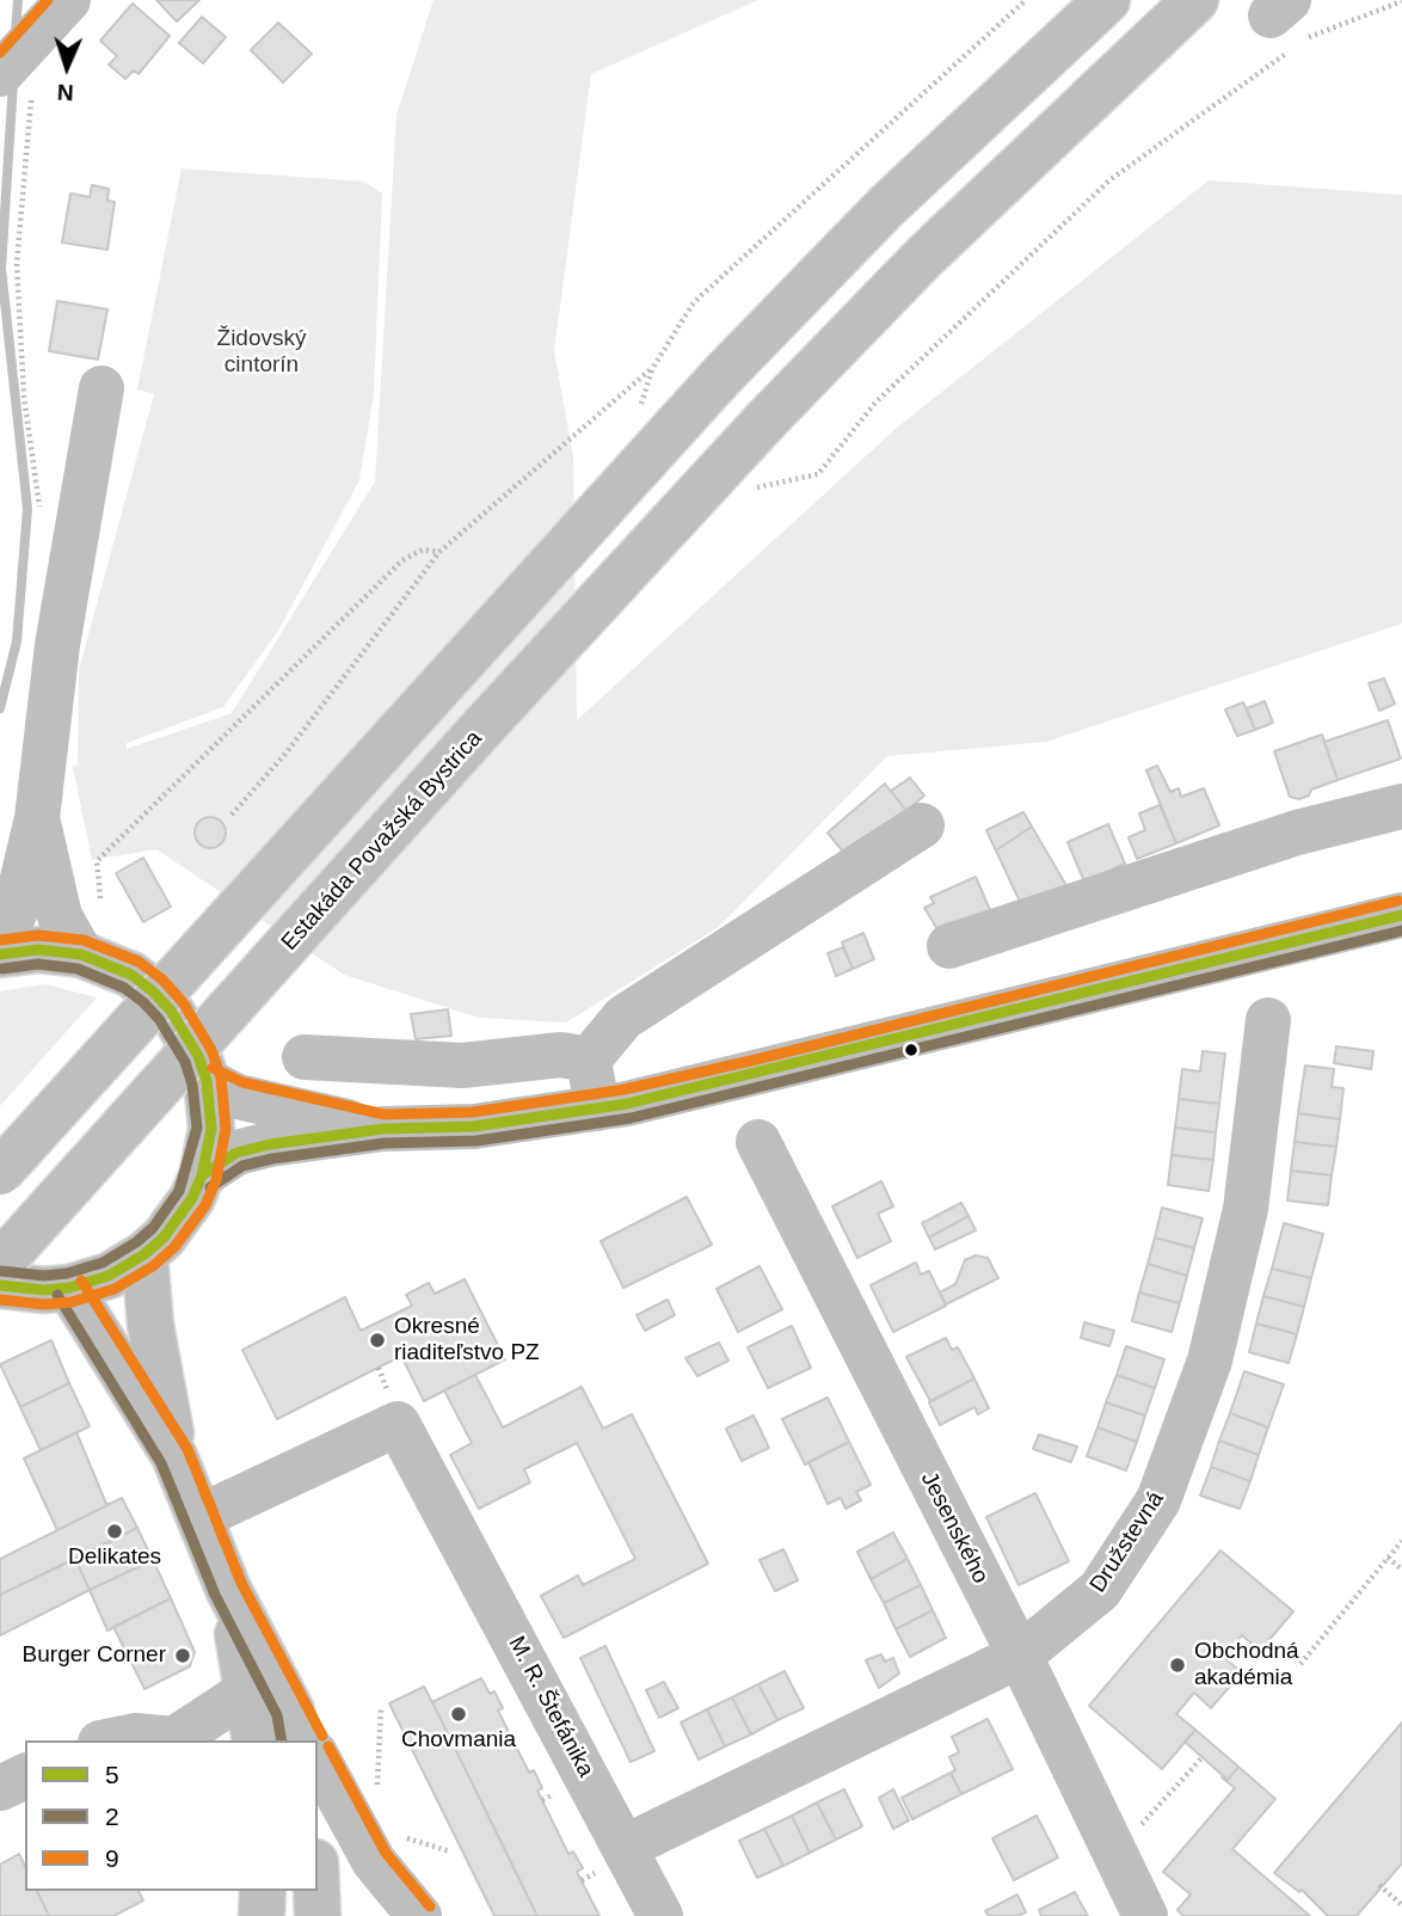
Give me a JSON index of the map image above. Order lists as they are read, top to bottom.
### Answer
{
  "streets": {
    "main road": [
      "Estakáda Považská Bystrica",
      "Jesenského",
      "Družstevná",
      "M. R. Štefánika"
    ]
  },
  "crossings": [
    ["Jesenského", "Družstevná"],
    ["Družstevná", "M. R. Štefánika"]
  ],
  "parks": ["Židovský cintorín"],
  "places": [
    "Okresné riaditeľstvo PZ",
    "Delikates",
    "Burger Corner",
    "Obchodná akadémia",
    "Chovmania"
  ],
  "lines": ["transit line 9", "transit line 5", "transit line 2"],
  "legend": ["5", "2", "9"],
  "north": "bottom"
}
